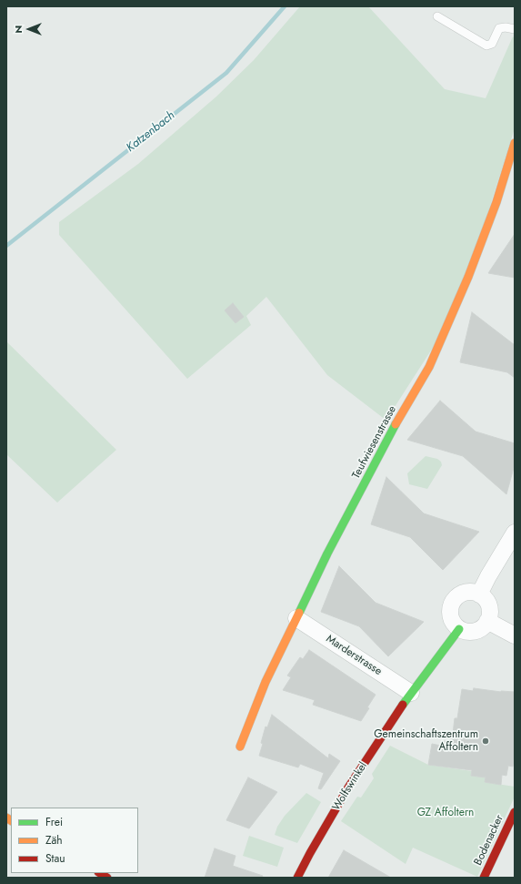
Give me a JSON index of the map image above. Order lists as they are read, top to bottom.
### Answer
{
  "streets": {
    "street": [
      "Teufwiesenstrasse",
      "Marderstrasse",
      "Wolfswinkel",
      "Bodenacker"
    ]
  },
  "crossings": [
    ["Teufwiesenstrasse", "Marderstrasse"],
    ["Marderstrasse", "Wolfswinkel"]
  ],
  "water": ["Katzenbach"],
  "parks": ["GZ Affoltern"],
  "places": ["Gemeinschaftszentrum Affoltern"],
  "legend": ["Frei", "Zäh", "Stau"],
  "north": "left"
}
